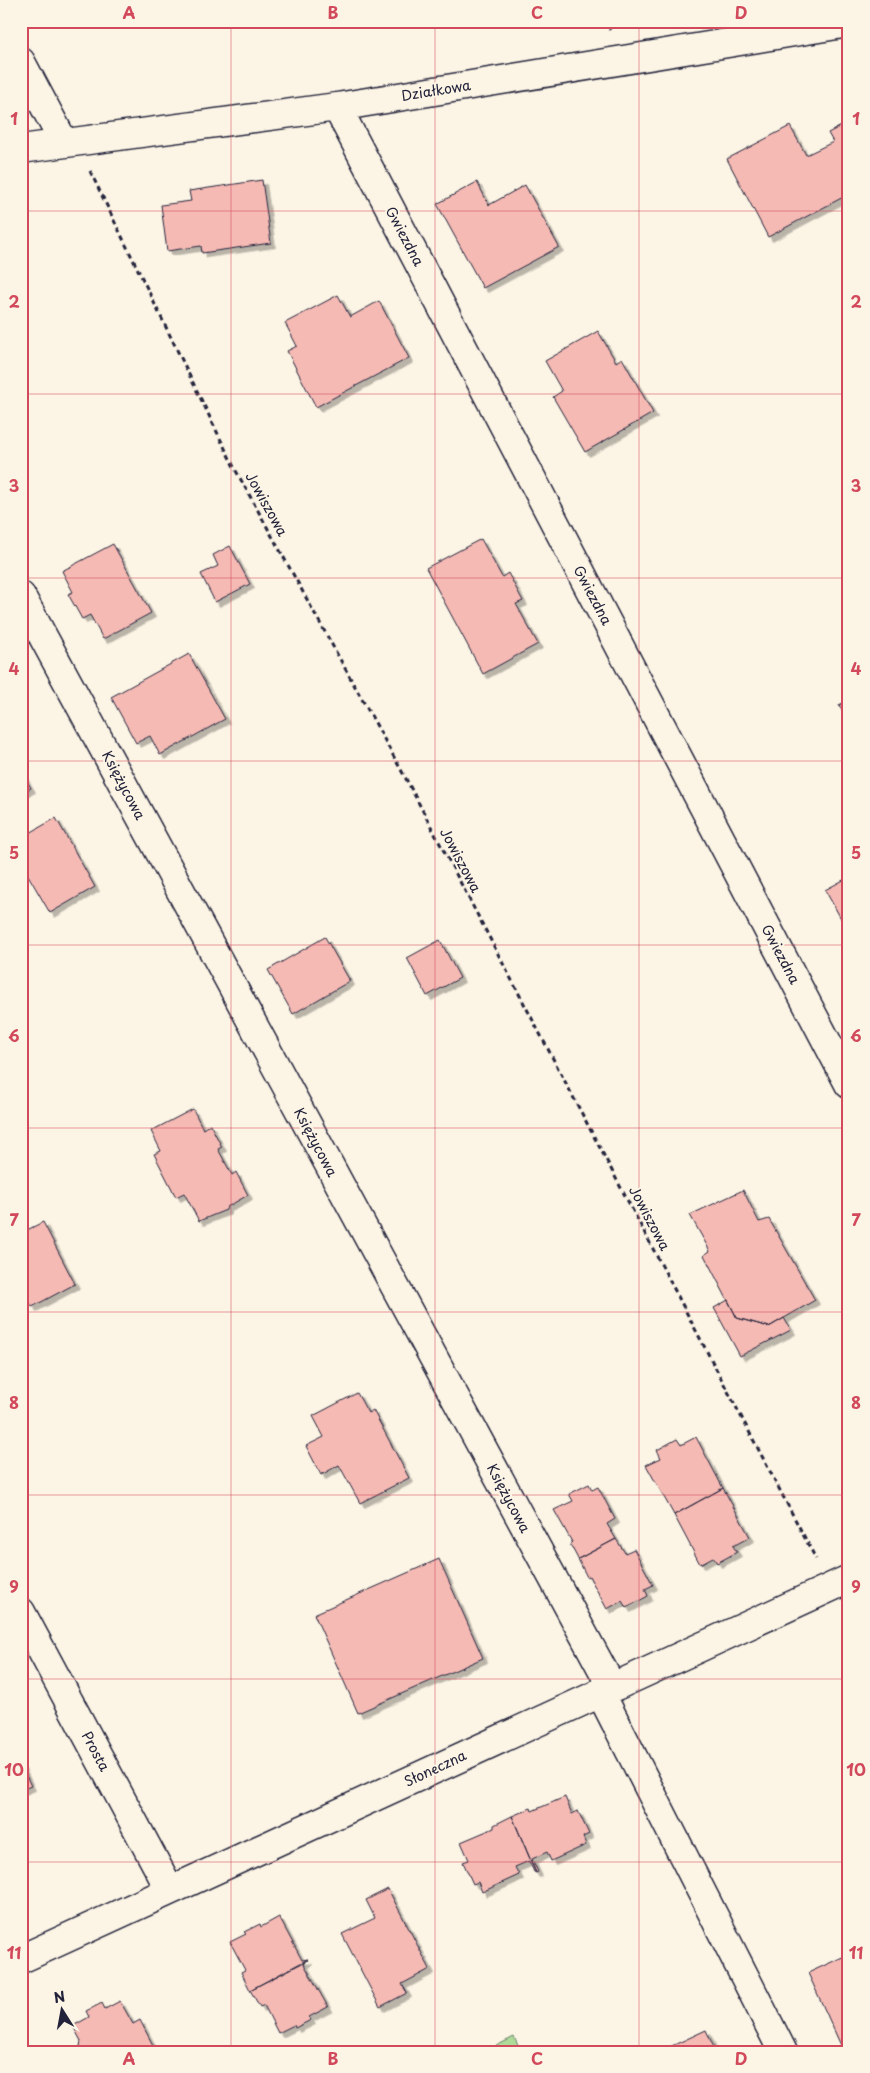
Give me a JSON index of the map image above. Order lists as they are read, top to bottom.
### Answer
{
  "streets": {
    "street": [
      "Działkowa",
      "Gwiezdna",
      "Księżycowa",
      "Prosta",
      "Słoneczna"
    ],
    "path": ["Jowiszowa"]
  },
  "crossings": [
    ["Działkowa", "Gwiezdna"],
    ["Działkowa", "Jowiszowa"],
    ["Jowiszowa", "Słoneczna"],
    ["Księżycowa", "Słoneczna"],
    ["Prosta", "Słoneczna"]
  ],
  "north": "top",
  "grid": {
    "columns": [
      "A",
      "B",
      "C",
      "D"
    ],
    "rows": [
      "1",
      "2",
      "3",
      "4",
      "5",
      "6",
      "7",
      "8",
      "9",
      "10",
      "11"
    ]
  }
}
